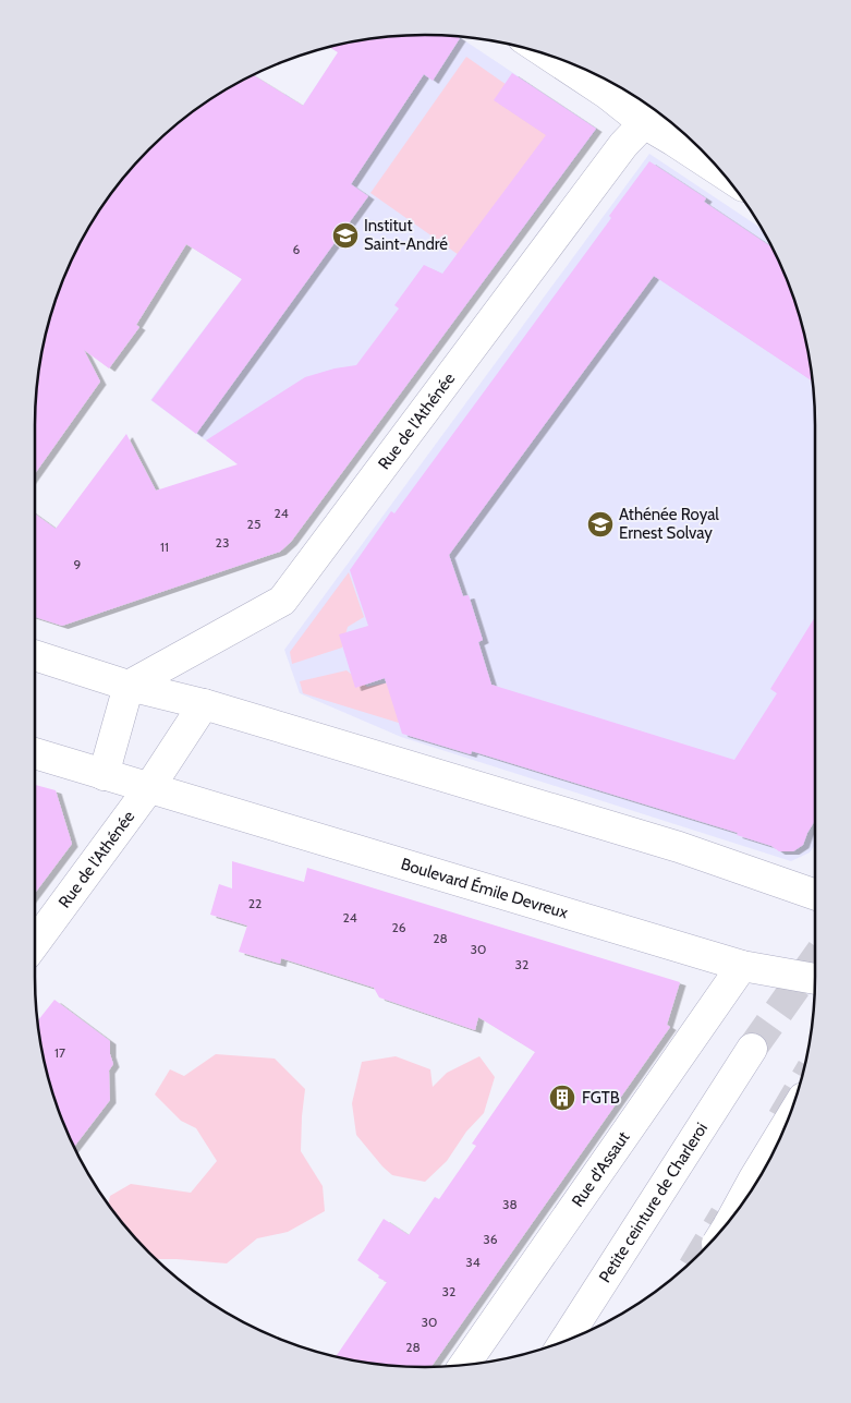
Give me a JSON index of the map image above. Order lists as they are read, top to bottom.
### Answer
{
  "streets": {
    "main road": [
      "Rue de l'Athénée",
      "Boulevard Émile Devreux",
      "Rue d'Assaut",
      "Petite ceinture de Charleroi"
    ]
  },
  "crossings": [
    ["Rue de l'Athénée", "Boulevard Émile Devreux"],
    ["Boulevard Émile Devreux", "Rue d'Assaut"]
  ],
  "places": {
    "school or university": ["Institut Saint-André", "Athénée Royal Ernest Solvay"],
    "building": ["FGTB"]
  },
  "house_numbers": [
    "6",
    "24",
    "25",
    "23",
    "11",
    "9",
    "22",
    "24",
    "26",
    "28",
    "30",
    "32",
    "17",
    "38",
    "36",
    "34",
    "32",
    "30",
    "28"
  ]
}
